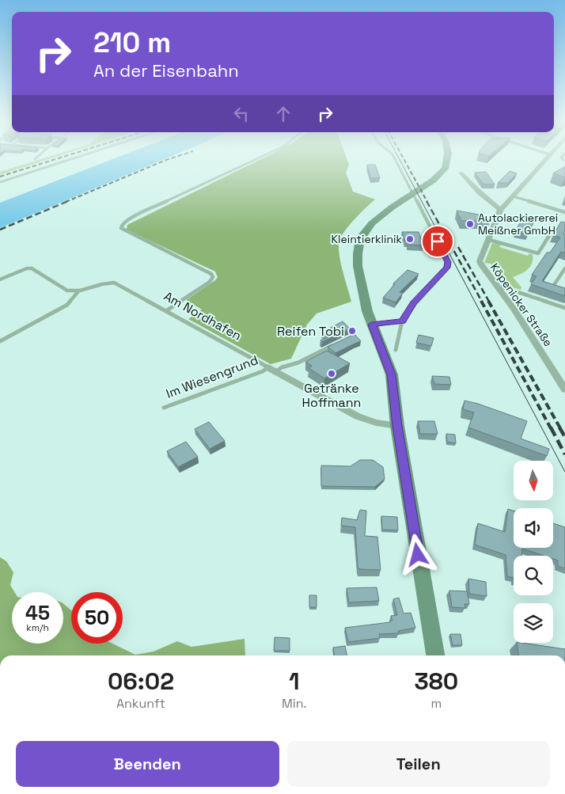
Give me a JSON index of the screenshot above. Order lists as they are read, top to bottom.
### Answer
{
  "streets": {
    "street": ["Köpenicker Straße", "Am Nordhafen"],
    "lane": ["Im Wiesengrund"]
  },
  "crossings": [
    ["Am Nordhafen", "Im Wiesengrund"]
  ],
  "places": [
    "Autolackiererei Meißner GmbH",
    "Kleintierklinik",
    "Reifen Tobi",
    "Getränke Hoffmann"
  ],
  "north": "bottom",
  "page": {
    "turn": ["210 m", "An der Eisenbahn"],
    "speed": "45 km/h",
    "limit": "50",
    "eta": [
      "06:02",
      "Ankunft",
      "1",
      "Min.",
      "380",
      "m"
    ],
    "buttons": ["Beenden", "Teilen"]
  }
}
